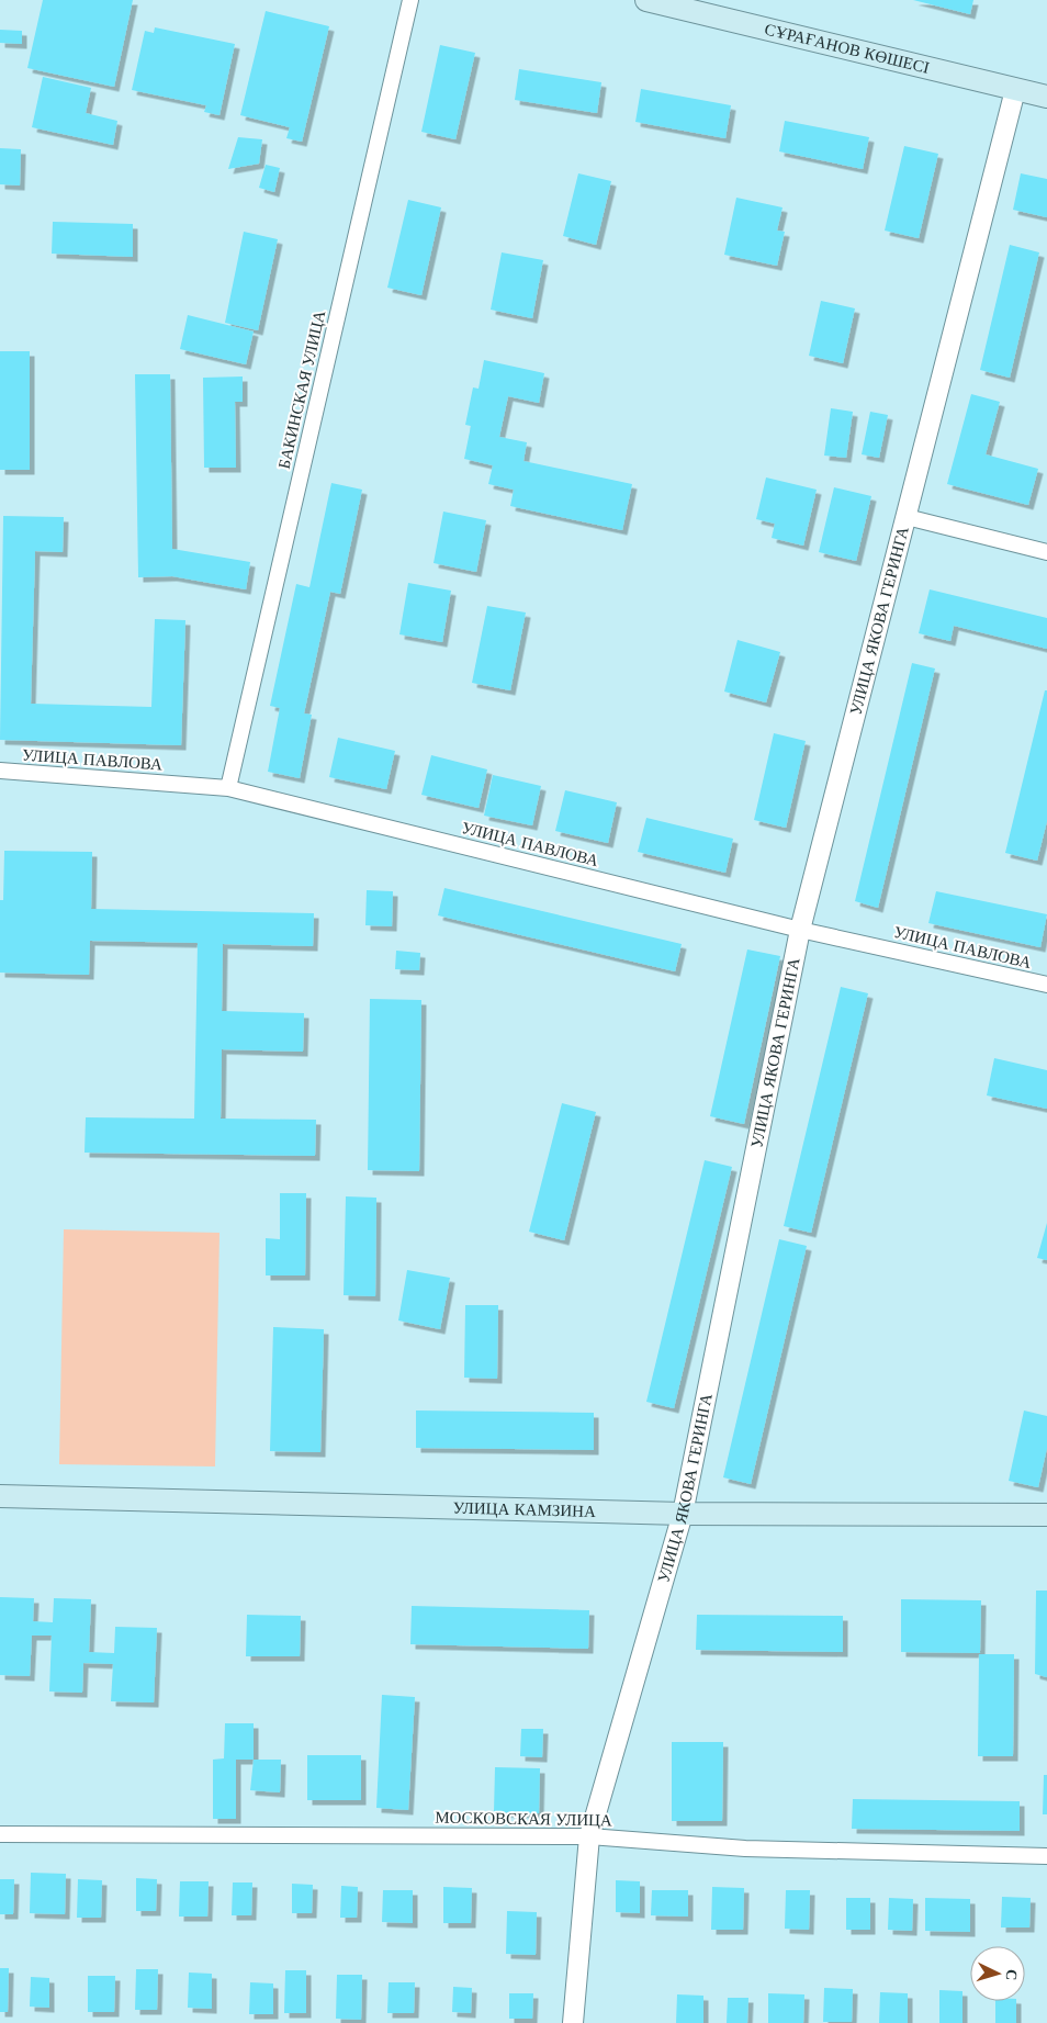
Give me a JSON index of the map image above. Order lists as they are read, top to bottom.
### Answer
{
  "streets": {
    "main road": ["СҰРАҒАНОВ КӨШЕСІ", "УЛИЦА КАМЗИНА"],
    "street": [
      "БАКИНСКАЯ УЛИЦА",
      "УЛИЦА ЯКОВА ГЕРИНГА",
      "УЛИЦА ПАВЛОВА",
      "МОСКОВСКАЯ УЛИЦА"
    ]
  },
  "crossings": [
    ["СҰРАҒАНОВ КӨШЕСІ", "УЛИЦА ЯКОВА ГЕРИНГА"],
    ["БАКИНСКАЯ УЛИЦА", "УЛИЦА ПАВЛОВА"],
    ["УЛИЦА ЯКОВА ГЕРИНГА", "УЛИЦА ПАВЛОВА"],
    ["УЛИЦА ЯКОВА ГЕРИНГА", "УЛИЦА КАМЗИНА"],
    ["УЛИЦА ЯКОВА ГЕРИНГА", "МОСКОВСКАЯ УЛИЦА"]
  ],
  "north": "right"
}
